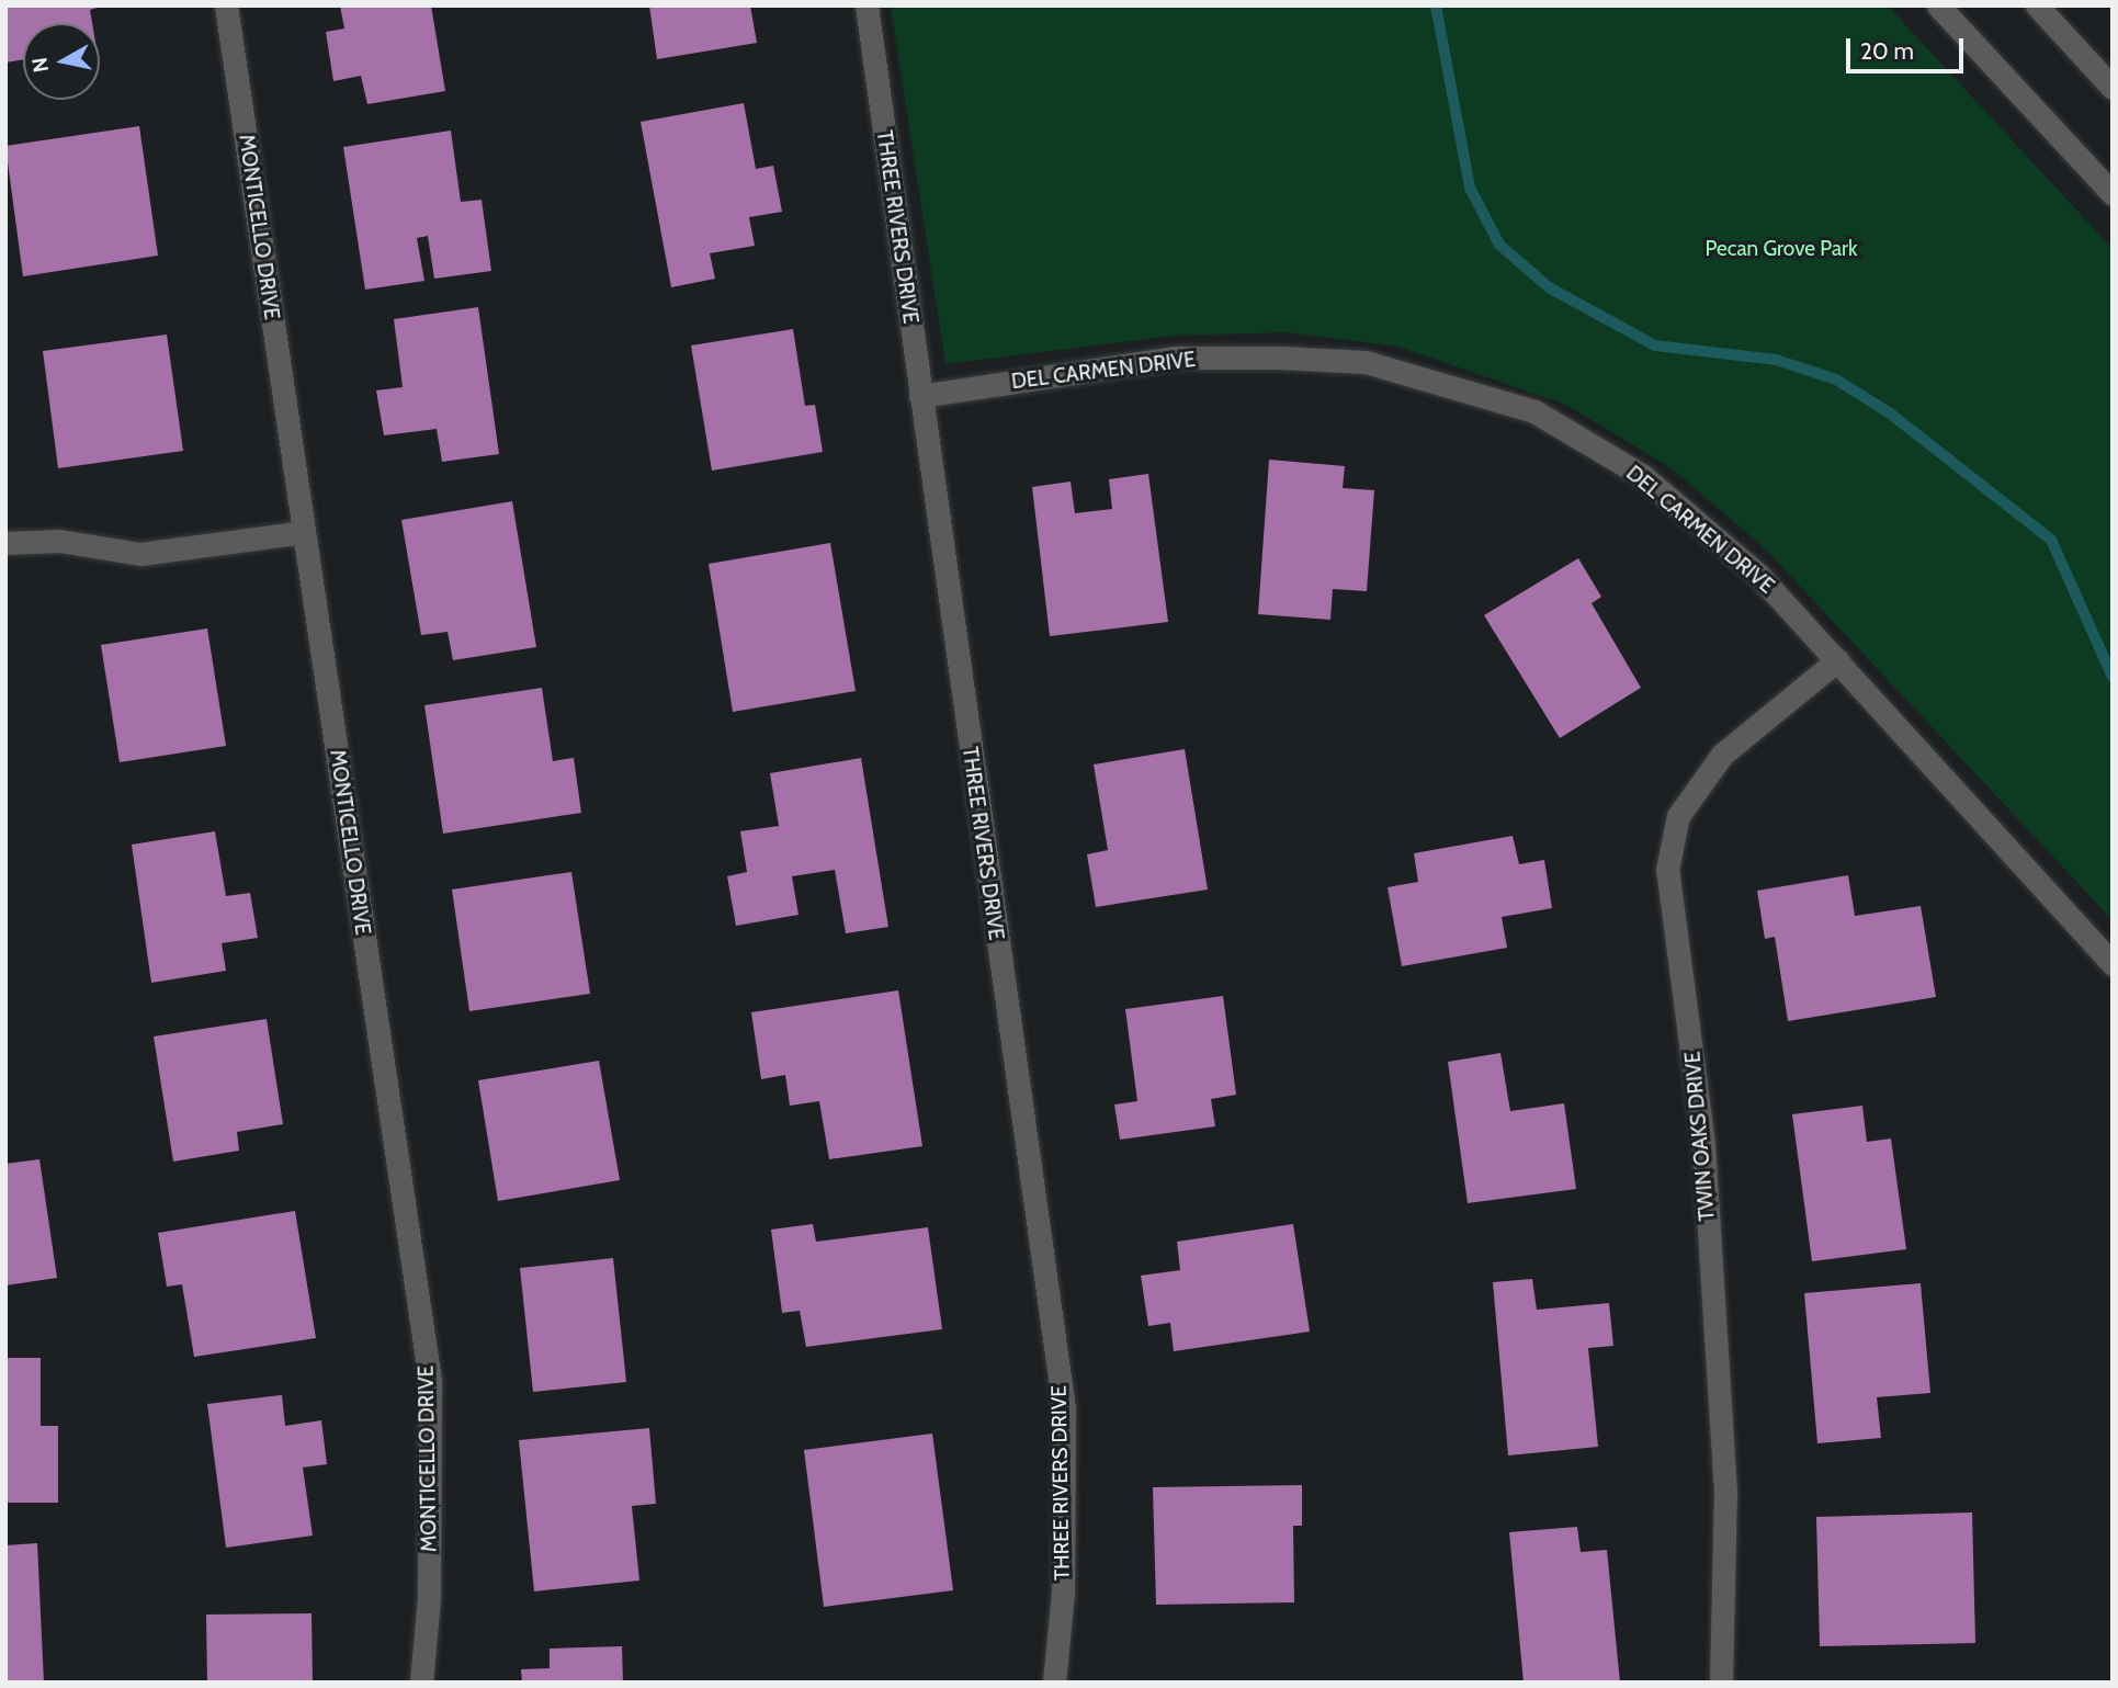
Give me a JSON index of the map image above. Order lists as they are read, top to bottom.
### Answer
{
  "streets": {
    "street": [
      "MONTICELLO DRIVE",
      "THREE RIVERS DRIVE",
      "DEL CARMEN DRIVE",
      "TWIN OAKS DRIVE"
    ]
  },
  "crossings": [
    ["THREE RIVERS DRIVE", "DEL CARMEN DRIVE"],
    ["DEL CARMEN DRIVE", "TWIN OAKS DRIVE"]
  ],
  "parks": ["Pecan Grove Park"],
  "scale_bar": "20 m",
  "north": "left"
}
